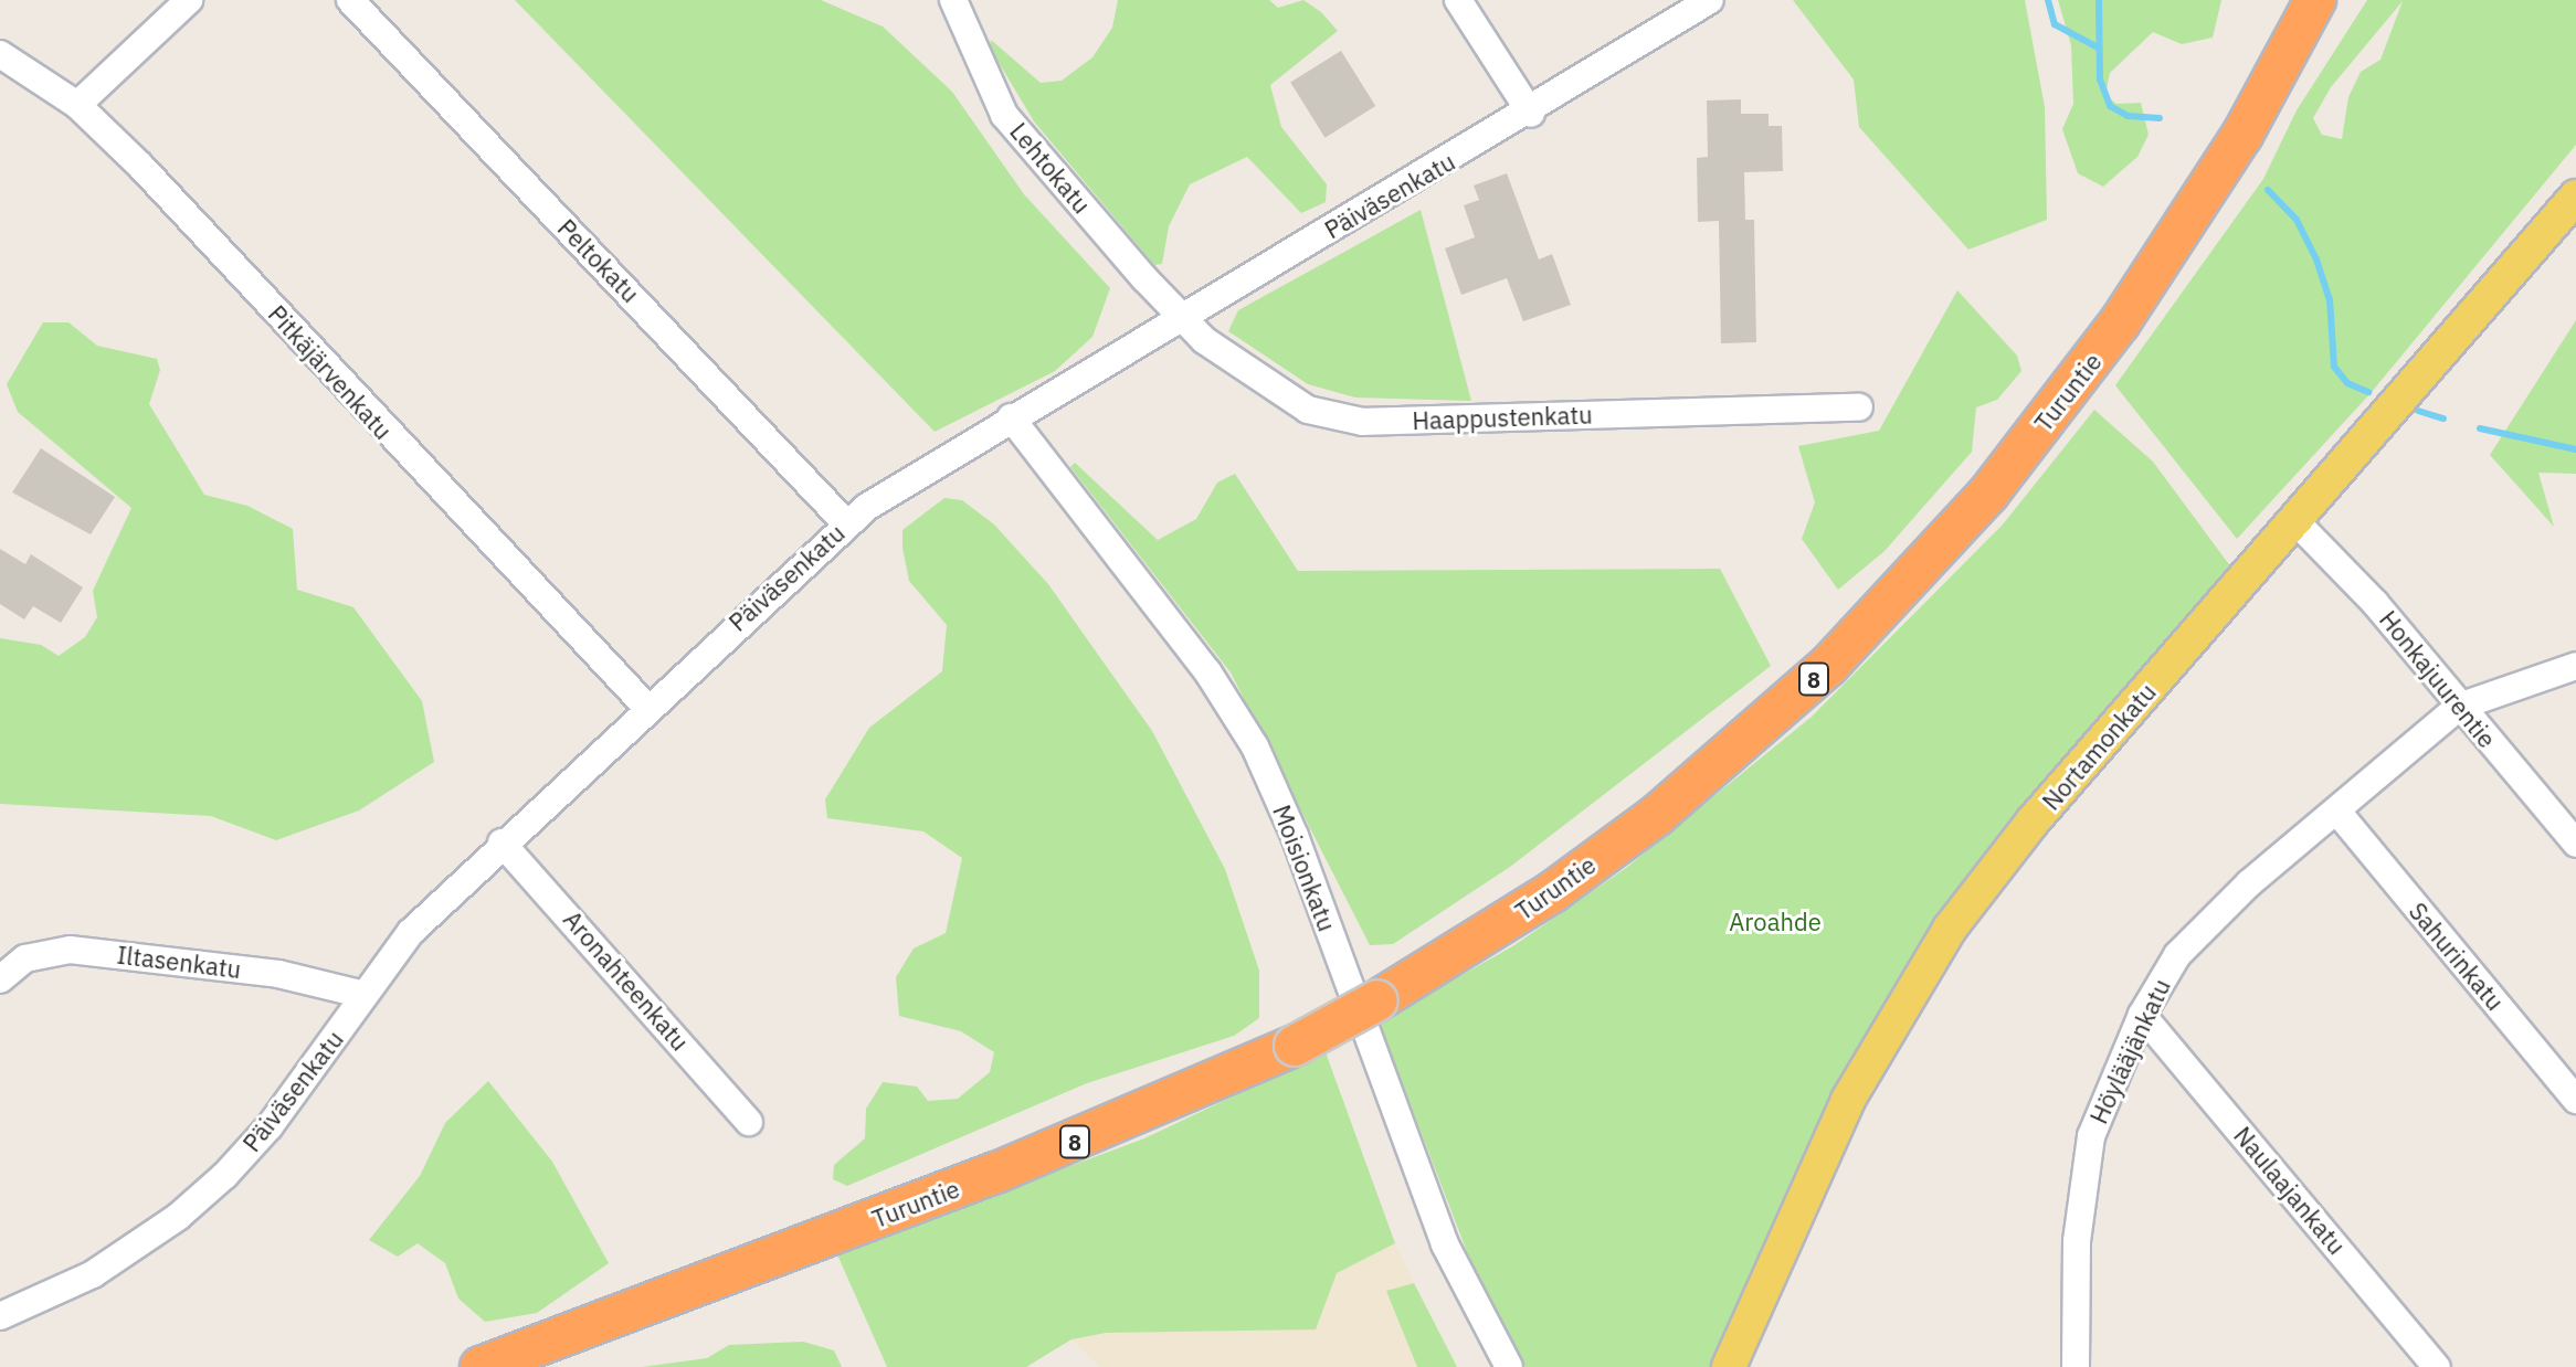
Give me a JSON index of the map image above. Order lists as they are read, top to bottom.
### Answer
{
  "streets": {
    "highway": ["Turuntie", "8"],
    "main road": ["Nortamonkatu"],
    "street": [
      "Lehtokatu",
      "Päiväsenkatu",
      "Peltokatu",
      "Pitkäjärvenkatu",
      "Haappustenkatu",
      "Honkajuurentie",
      "Moisionkatu",
      "Sahurinkatu",
      "Iltasenkatu",
      "Aronahteenkatu",
      "Höylääjänkatu",
      "Naulaajankatu"
    ]
  },
  "crossings": [
    ["Lehtokatu", "Päiväsenkatu"],
    ["Lehtokatu", "Haappustenkatu"],
    ["Päiväsenkatu", "Peltokatu"],
    ["Päiväsenkatu", "Pitkäjärvenkatu"],
    ["Päiväsenkatu", "Haappustenkatu"],
    ["Päiväsenkatu", "Moisionkatu"],
    ["Päiväsenkatu", "Iltasenkatu"],
    ["Päiväsenkatu", "Aronahteenkatu"],
    ["Honkajuurentie", "Nortamonkatu"],
    ["Honkajuurentie", "Höylääjänkatu"],
    ["Sahurinkatu", "Höylääjänkatu"],
    ["Höylääjänkatu", "Naulaajankatu"]
  ],
  "parks": ["Aroahde"]
}
